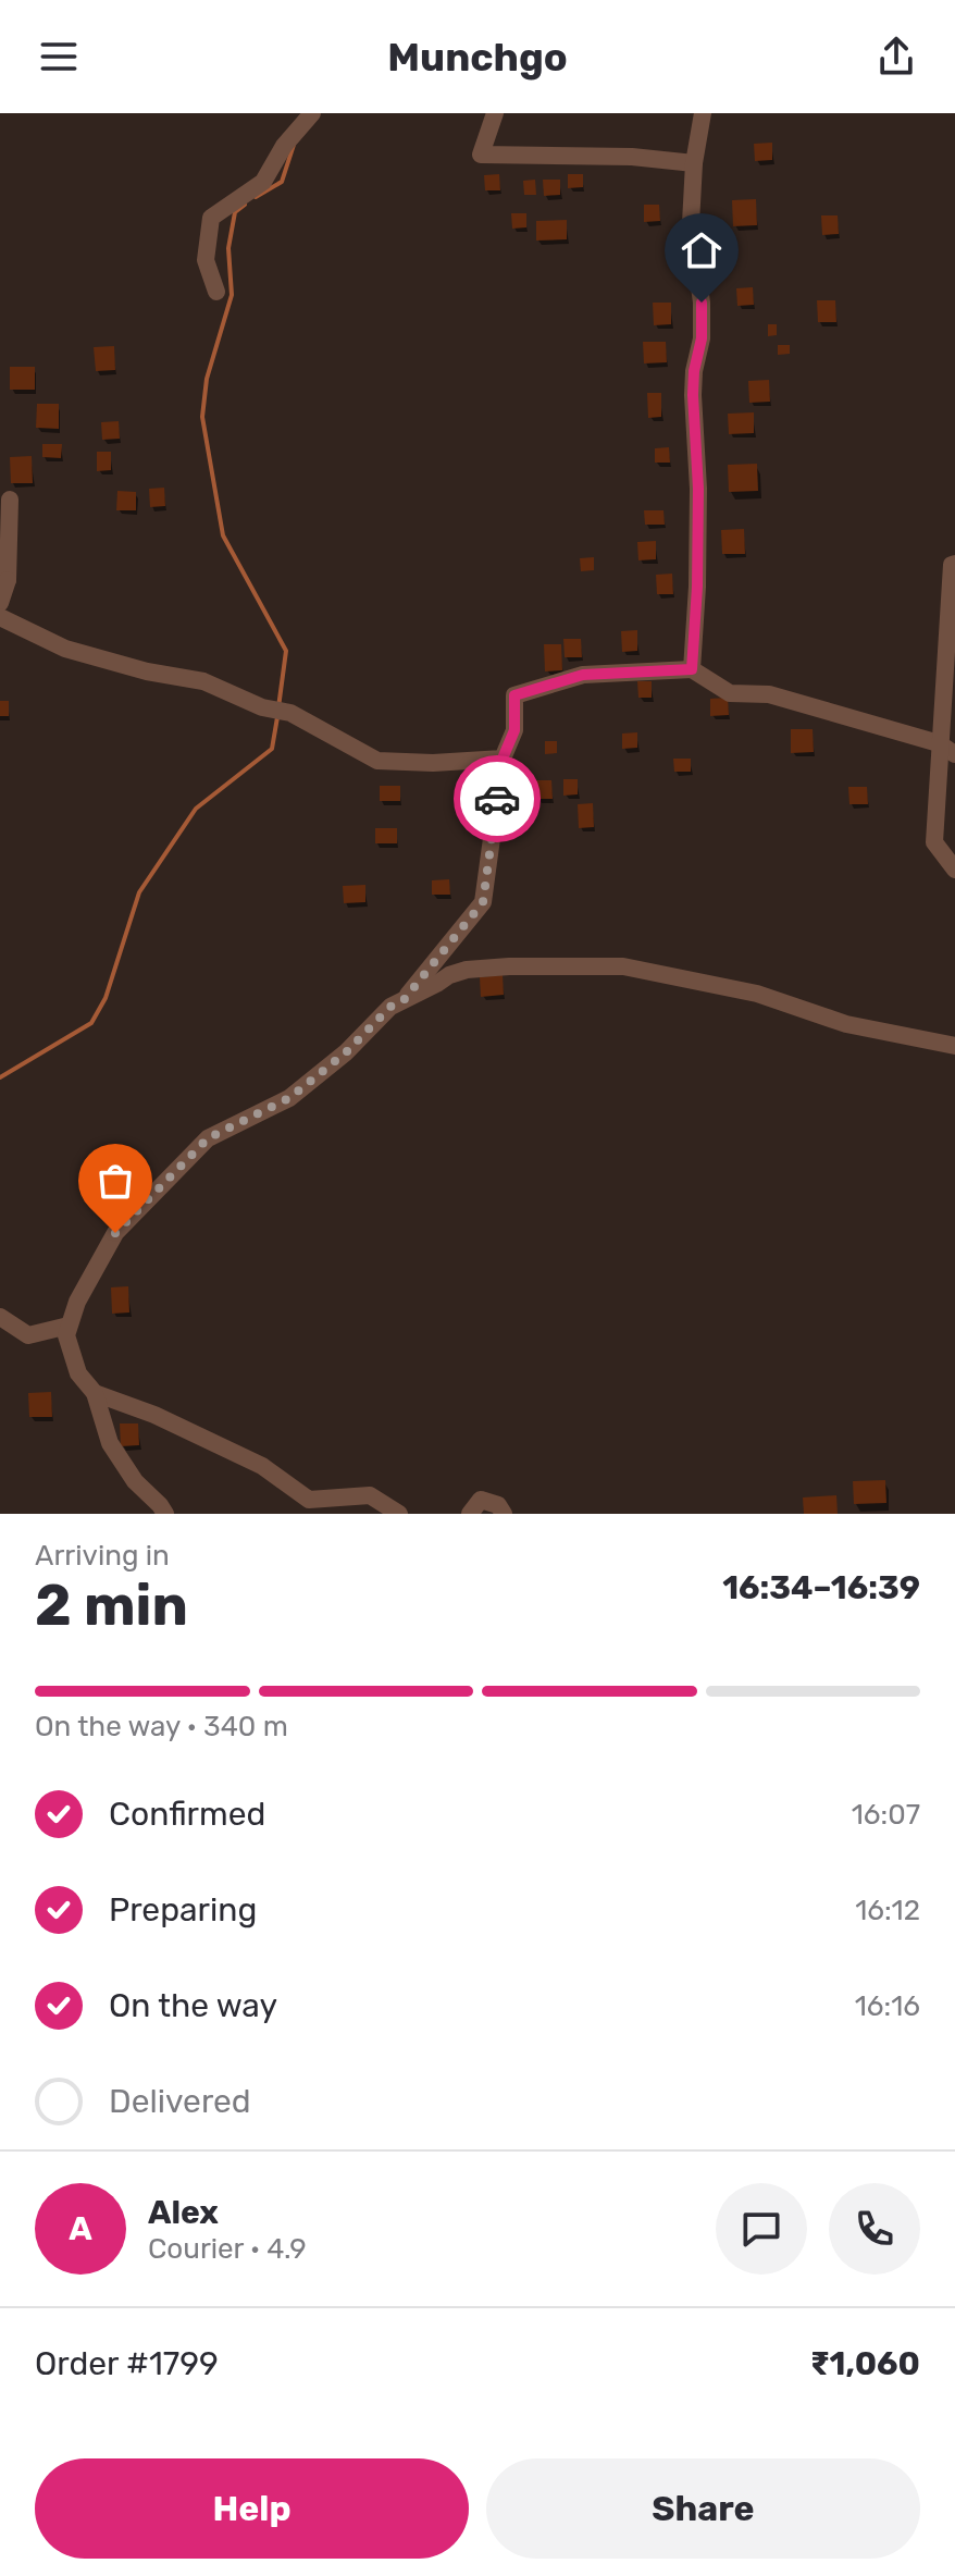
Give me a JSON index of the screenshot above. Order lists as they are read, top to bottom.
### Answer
{
  "page": {
    "header": "Munchgo",
    "heading": ["2 min", "Arriving in", "16:34–16:39"],
    "panel": [
      "Alex",
      "Courier · 4.9",
      "Order #1799",
      "₹1,060"
    ],
    "bar": "On the way · 340 m",
    "list": [
      ["Confirmed", "16:07"],
      ["Preparing", "16:12"],
      ["On the way", "16:16"],
      "Delivered"
    ],
    "round": "A",
    "buttons": ["Help", "Share"]
  }
}
